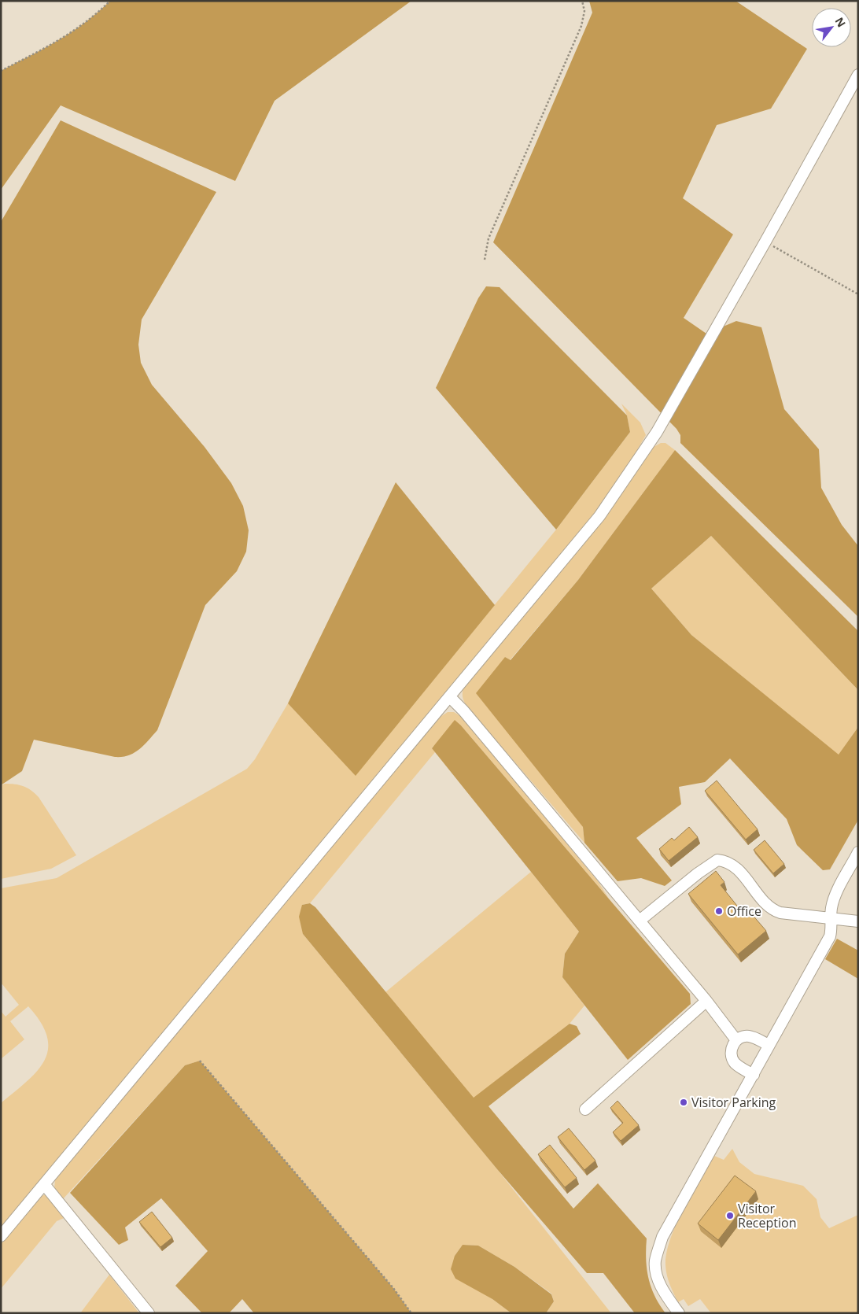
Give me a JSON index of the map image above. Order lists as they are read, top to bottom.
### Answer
{
  "places": ["Office", "Visitor Parking", "Visitor Reception"],
  "north": "top right"
}
